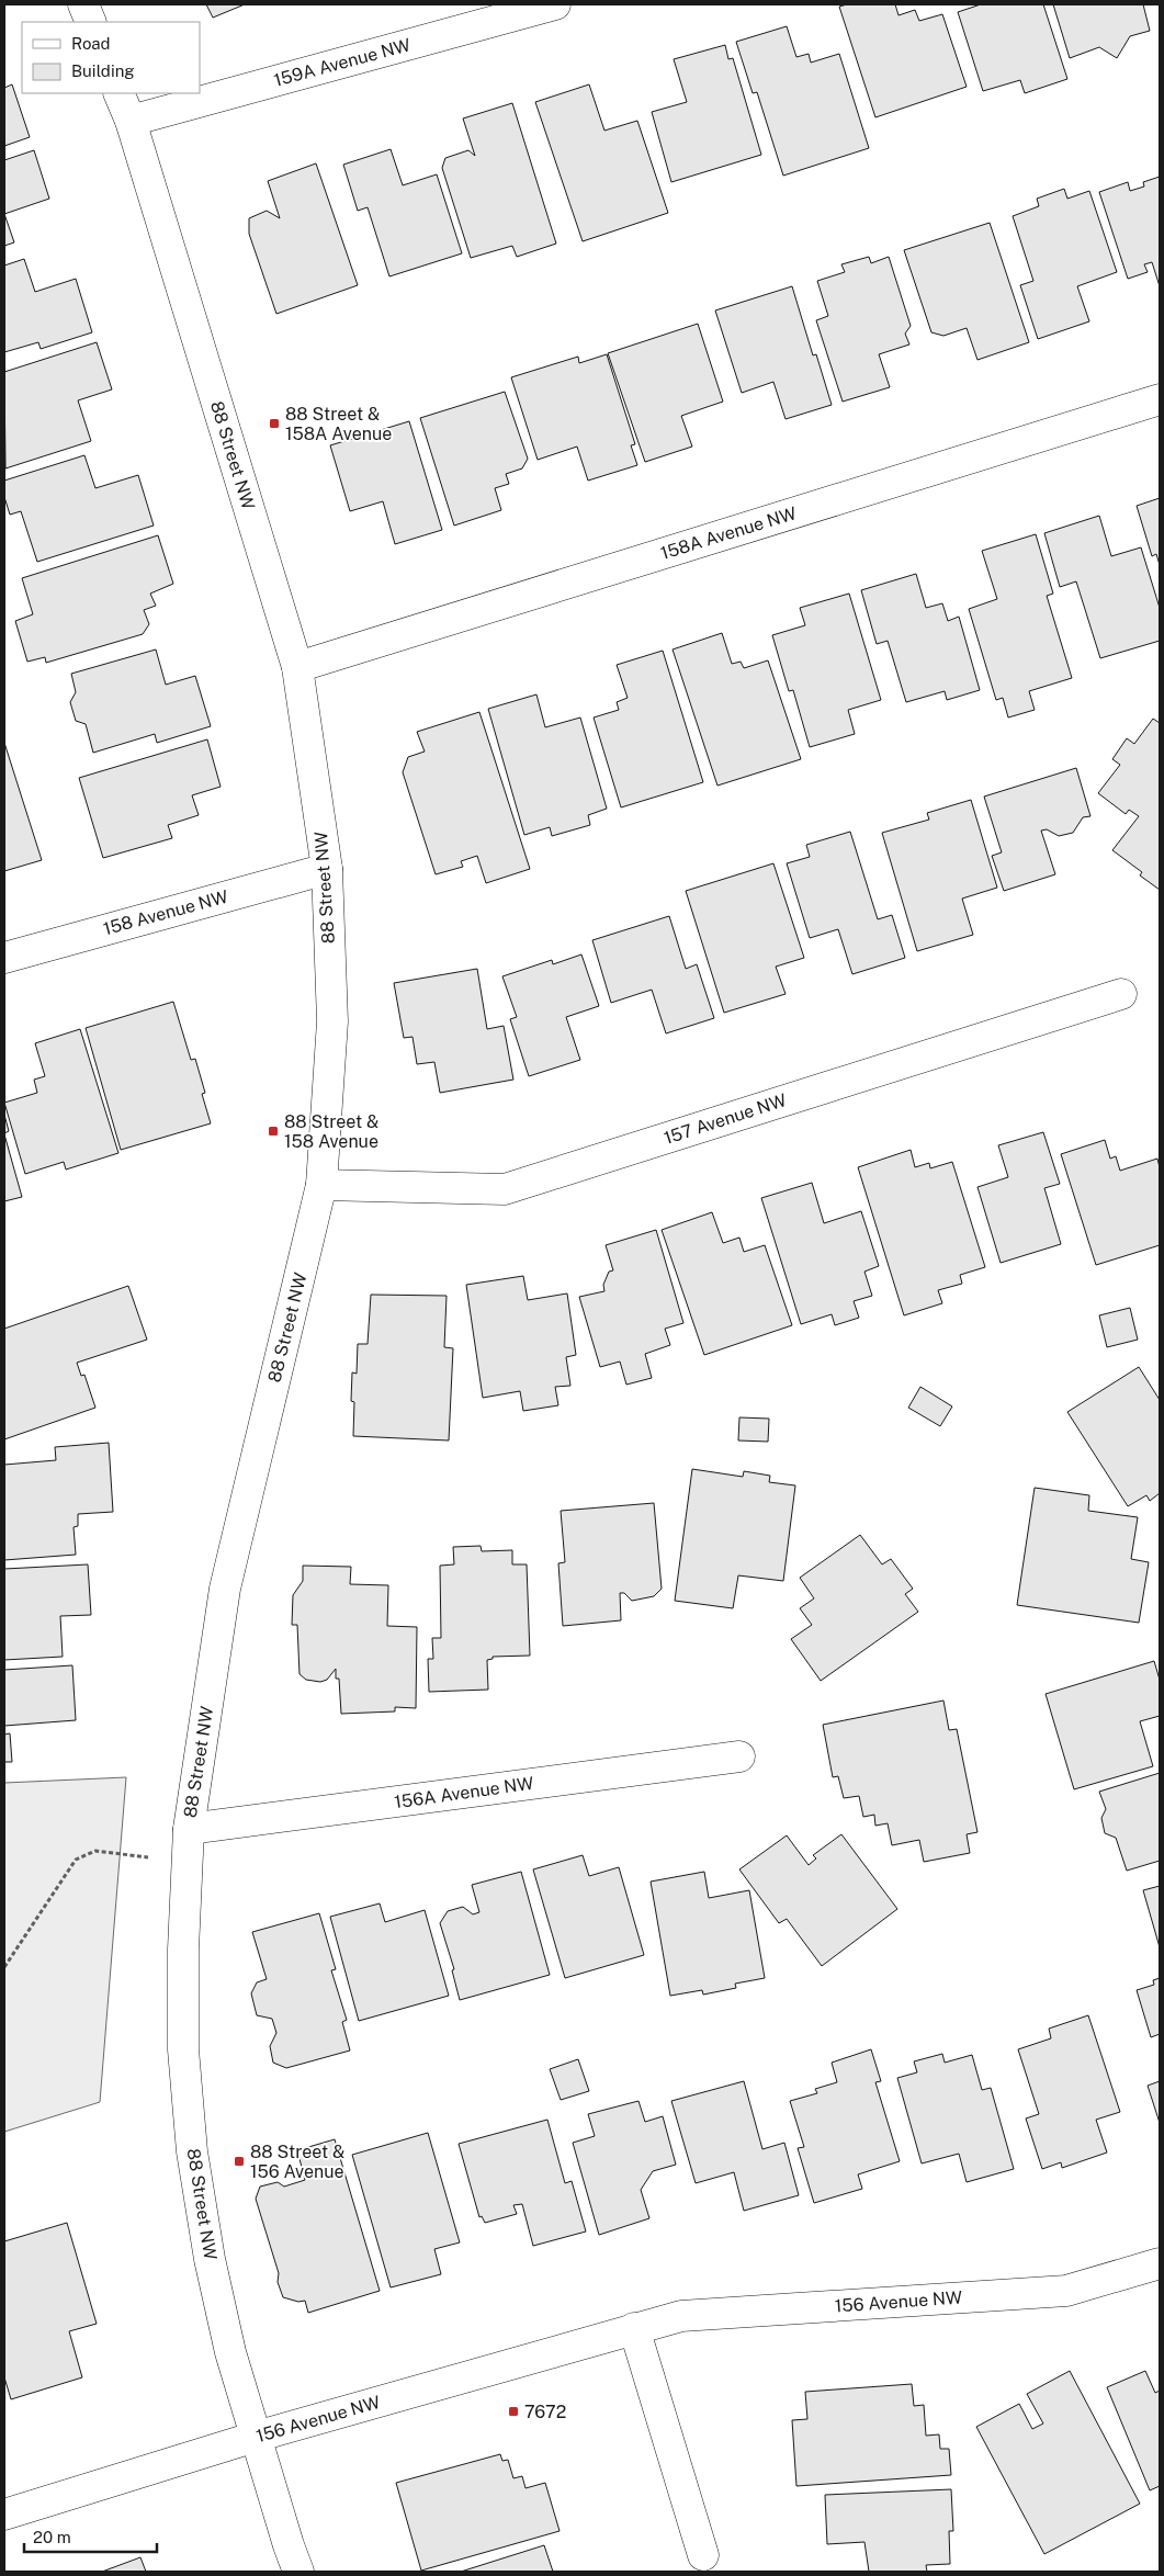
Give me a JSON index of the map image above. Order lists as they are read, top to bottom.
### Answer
{
  "streets": {
    "street": [
      "159A Avenue NW",
      "88 Street NW",
      "158A Avenue NW",
      "158 Avenue NW",
      "157 Avenue NW",
      "156A Avenue NW",
      "156 Avenue NW"
    ]
  },
  "crossings": [
    ["159A Avenue NW", "88 Street NW"],
    ["88 Street NW", "158A Avenue NW"],
    ["88 Street NW", "158 Avenue NW"],
    ["88 Street NW", "157 Avenue NW"],
    ["88 Street NW", "156A Avenue NW"],
    ["88 Street NW", "156 Avenue NW"]
  ],
  "places": {
    "transit": [
      "88 Street & 158A Avenue",
      "88 Street & 158 Avenue",
      "88 Street & 156 Avenue",
      "7672"
    ]
  },
  "legend": ["Road", "Building"],
  "scale_bar": "20 m"
}
